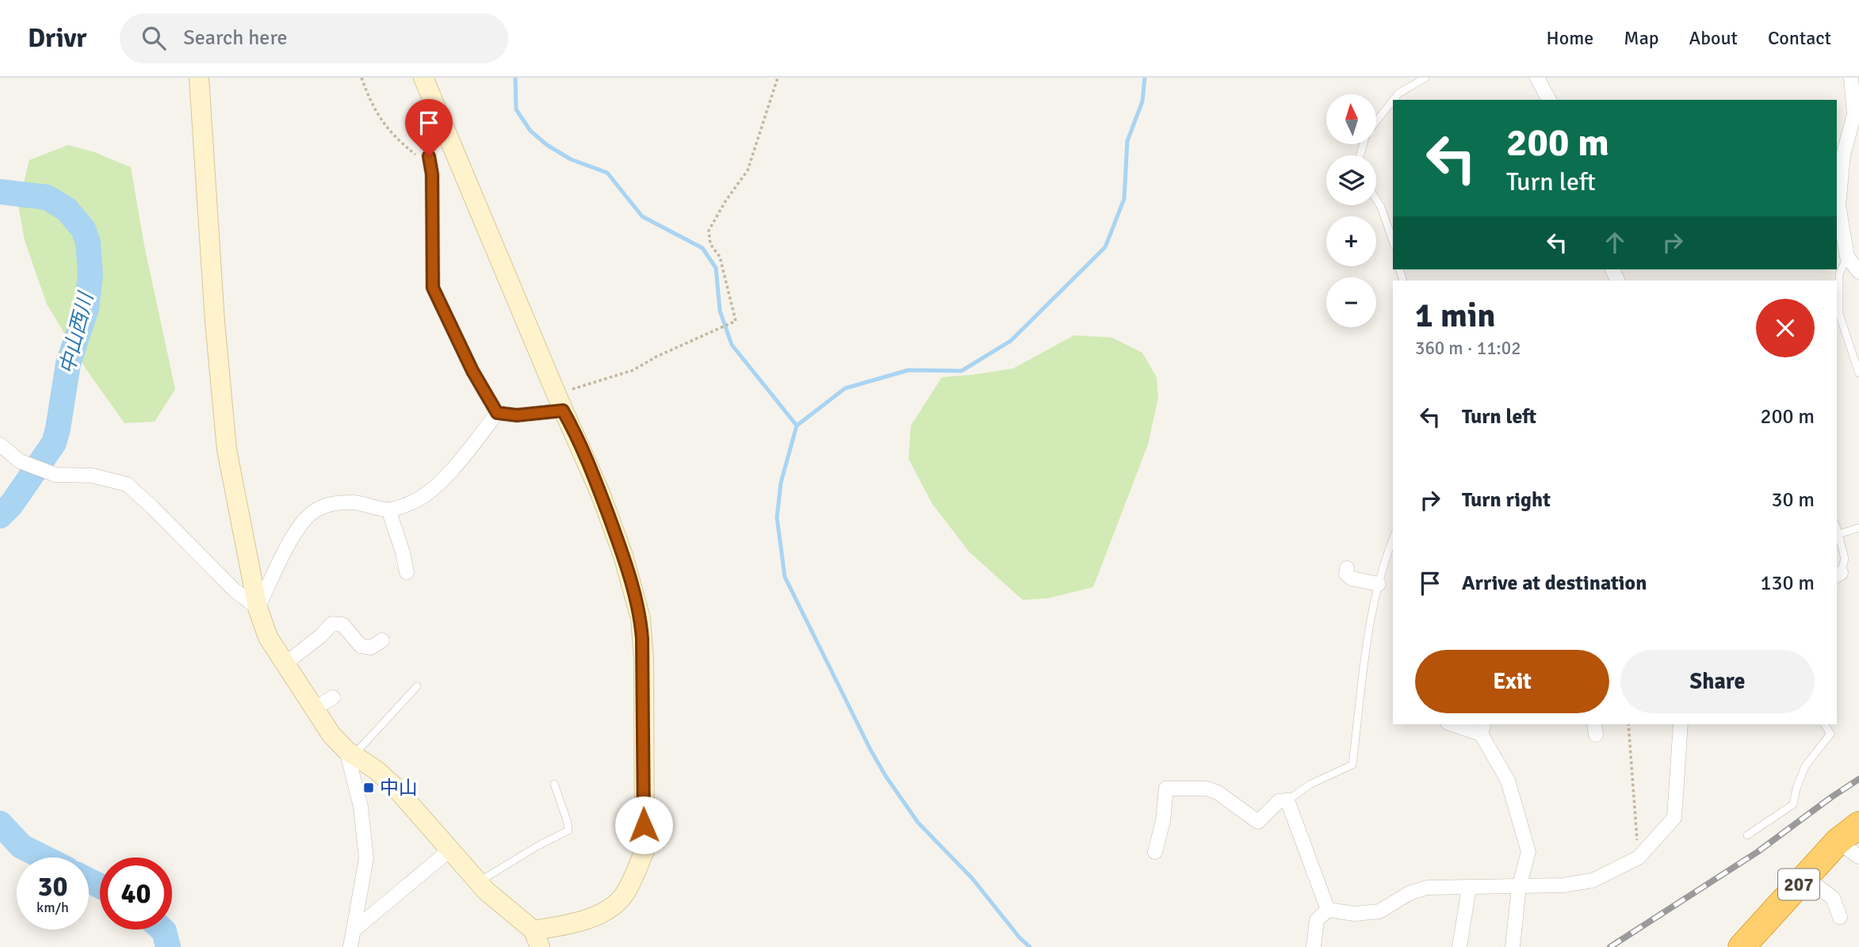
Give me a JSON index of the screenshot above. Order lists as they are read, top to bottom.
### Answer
{
  "streets": {
    "highway": ["207"]
  },
  "water": ["中山西川"],
  "places": {
    "transit": ["中山"]
  },
  "north": "top",
  "page": {
    "header": "Drivr",
    "search": "Search here",
    "nav": [
      "Home",
      "Map",
      "About",
      "Contact"
    ],
    "map_buttons": ["+", "−"],
    "turn": ["200 m", "Turn left"],
    "heading": ["1 min", "360 m · 11:02"],
    "list": [
      {
        "name": "Turn left",
        "value": "200 m"
      },
      {
        "name": "Turn right",
        "value": "30 m"
      },
      {
        "name": "Arrive at destination",
        "value": "130 m"
      }
    ],
    "buttons": ["Exit", "Share"],
    "speed": "30 km/h",
    "limit": "40"
  }
}
